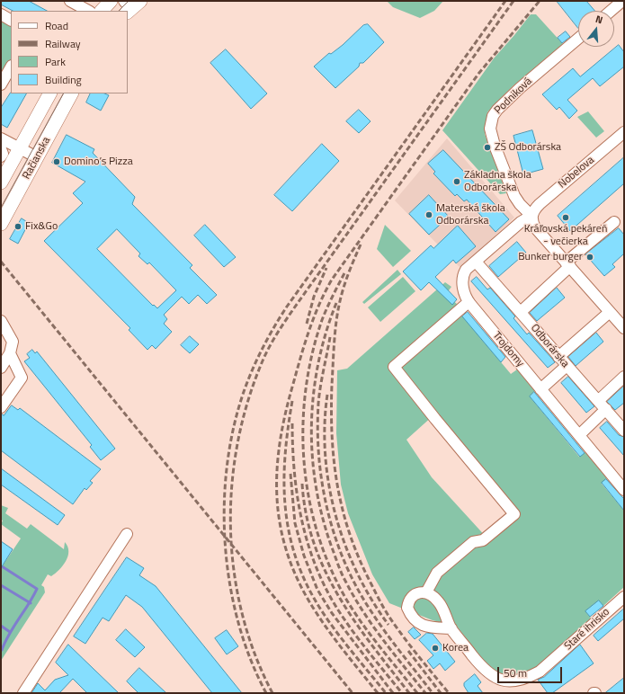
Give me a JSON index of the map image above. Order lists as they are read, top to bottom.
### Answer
{
  "streets": {
    "main road": ["Račianska"],
    "street": [
      "Podniková",
      "Nobelova",
      "Odborárska",
      "Trojdomy",
      "Staré ihrisko"
    ]
  },
  "crossings": [
    ["Podniková", "Nobelova"],
    ["Podniková", "Trojdomy"],
    ["Nobelova", "Trojdomy"],
    ["Odborárska", "Trojdomy"]
  ],
  "places": [
    "ZŠ Odborárska",
    "Domino’s Pizza",
    "Základna škola Odborárska",
    "Materská škola Odborárska",
    "Kráľovská pekáreň - večierka",
    "Fix&Go",
    "Bunker burger",
    "Korea"
  ],
  "legend": [
    "Road",
    "Railway",
    "Park",
    "Building"
  ],
  "scale_bar": "50 m",
  "north": "top"
}
